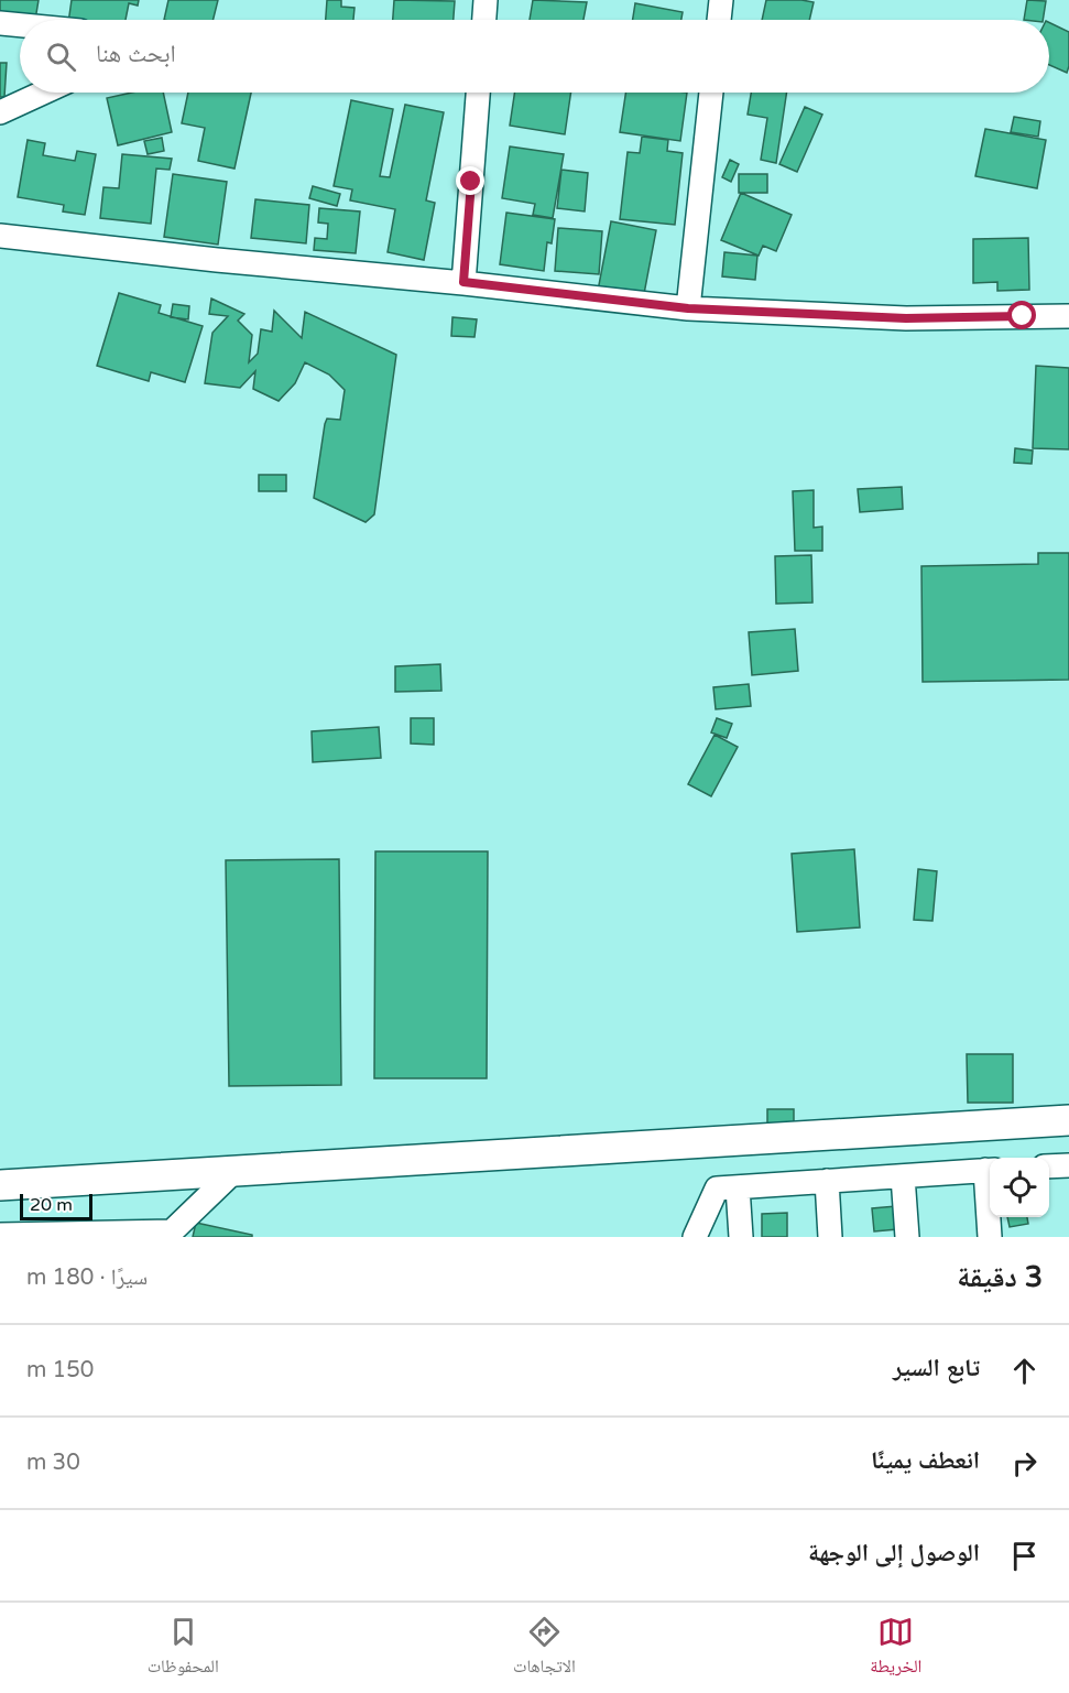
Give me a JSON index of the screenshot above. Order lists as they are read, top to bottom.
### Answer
{
  "scale_bar": "20 m",
  "page": {
    "search": "ابحث هنا",
    "scale": "20 m",
    "heading": ["3 دقيقة", "سيرًا · 180 m"],
    "list": [
      ["تابع السير", "150 m"],
      ["انعطف يمينًا", "30 m"],
      "الوصول إلى الوجهة"
    ],
    "nav": ["الخريطة", "الاتجاهات", "المحفوظات"]
  }
}
